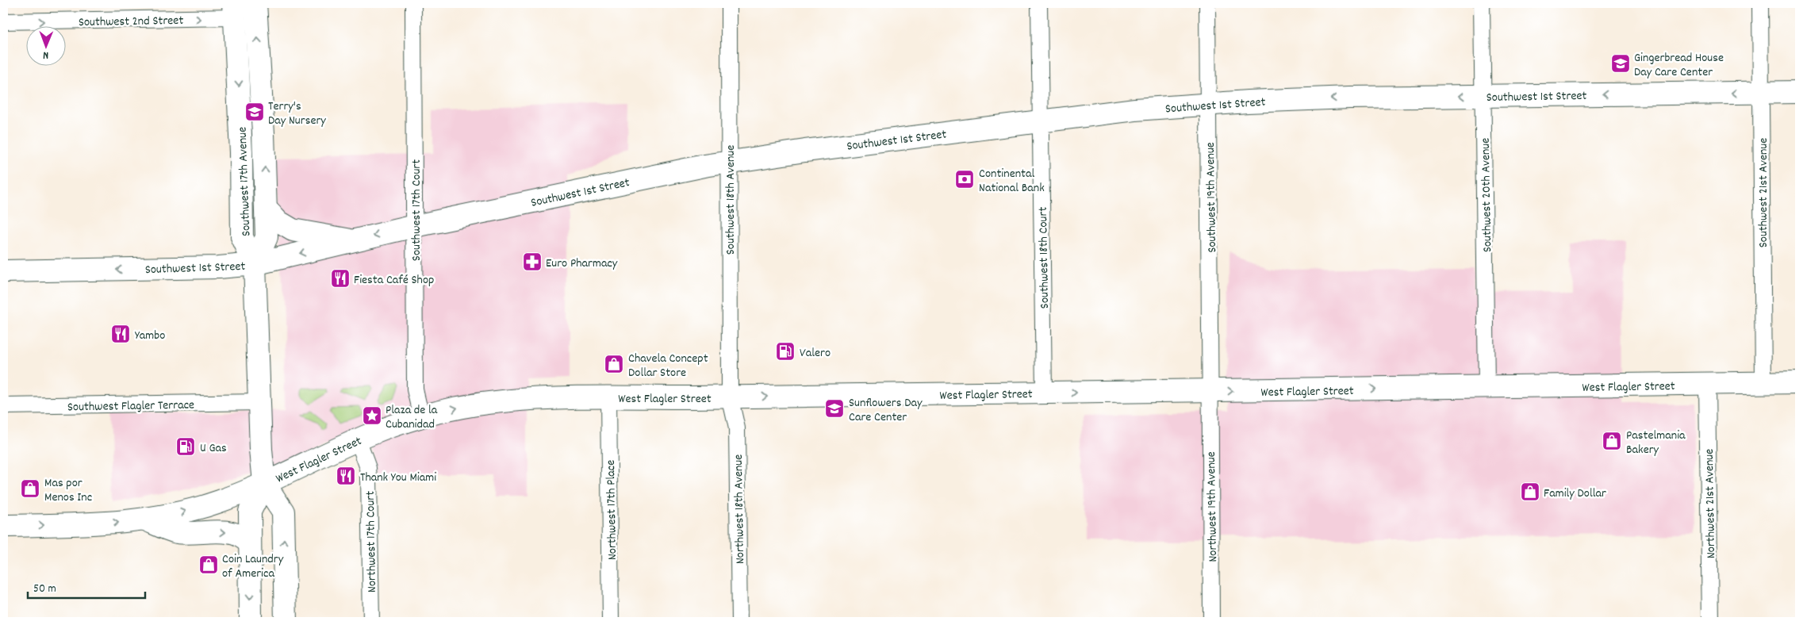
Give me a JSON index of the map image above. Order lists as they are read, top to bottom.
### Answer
{
  "streets": {
    "main road": ["Southwest 1st Street", "Southwest 17th Avenue", "West Flagler Street"],
    "street": [
      "Southwest 2nd Street",
      "Southwest 21st Avenue",
      "Southwest 20th Avenue",
      "Southwest 19th Avenue",
      "Southwest 18th Avenue",
      "Southwest 17th Court",
      "Southwest 18th Court",
      "Southwest Flagler Terrace",
      "Northwest 21st Avenue",
      "Northwest 19th Avenue",
      "Northwest 18th Avenue",
      "Northwest 17th Place",
      "Northwest 17th Court"
    ]
  },
  "crossings": [
    ["Southwest 2nd Street", "Southwest 17th Avenue"],
    ["Southwest 1st Street", "Southwest 17th Avenue"],
    ["Southwest 1st Street", "Southwest 21st Avenue"],
    ["Southwest 1st Street", "Southwest 20th Avenue"],
    ["Southwest 1st Street", "Southwest 19th Avenue"],
    ["Southwest 1st Street", "Southwest 18th Avenue"],
    ["Southwest 1st Street", "Southwest 17th Court"],
    ["Southwest 1st Street", "Southwest 18th Court"],
    ["Southwest 17th Avenue", "West Flagler Street"],
    ["Southwest 17th Avenue", "Southwest Flagler Terrace"],
    ["Southwest 21st Avenue", "West Flagler Street"],
    ["Southwest 20th Avenue", "West Flagler Street"],
    ["Southwest 19th Avenue", "West Flagler Street"],
    ["Southwest 19th Avenue", "Northwest 19th Avenue"],
    ["Southwest 18th Avenue", "West Flagler Street"],
    ["Southwest 18th Avenue", "Northwest 18th Avenue"],
    ["Southwest 17th Court", "West Flagler Street"],
    ["Southwest 18th Court", "West Flagler Street"],
    ["West Flagler Street", "Northwest 21st Avenue"],
    ["West Flagler Street", "Northwest 19th Avenue"],
    ["West Flagler Street", "Northwest 18th Avenue"],
    ["West Flagler Street", "Northwest 17th Place"],
    ["West Flagler Street", "Northwest 17th Court"]
  ],
  "one_way": ["Southwest 2nd Street", "Southwest 1st Street", "West Flagler Street"],
  "places": {
    "school or university": ["Gingerbread House Day Care Center", "Terry's Day Nursery", "Sunflowers Day Care Center"],
    "bank": ["Continental National Bank"],
    "pharmacy": ["Euro Pharmacy"],
    "restaurant": ["Fiesta Café Shop", "Yambo", "Thank You Miami"],
    "fuel station": ["Valero", "U Gas"],
    "shop": [
      "Chavela Concept Dollar Store",
      "Pastelmania Bakery",
      "Mas por Menos Inc",
      "Family Dollar",
      "Coin Laundry of America"
    ],
    "place": ["Plaza de la Cubanidad"]
  },
  "scale_bar": "50 m",
  "north": "bottom"
}
